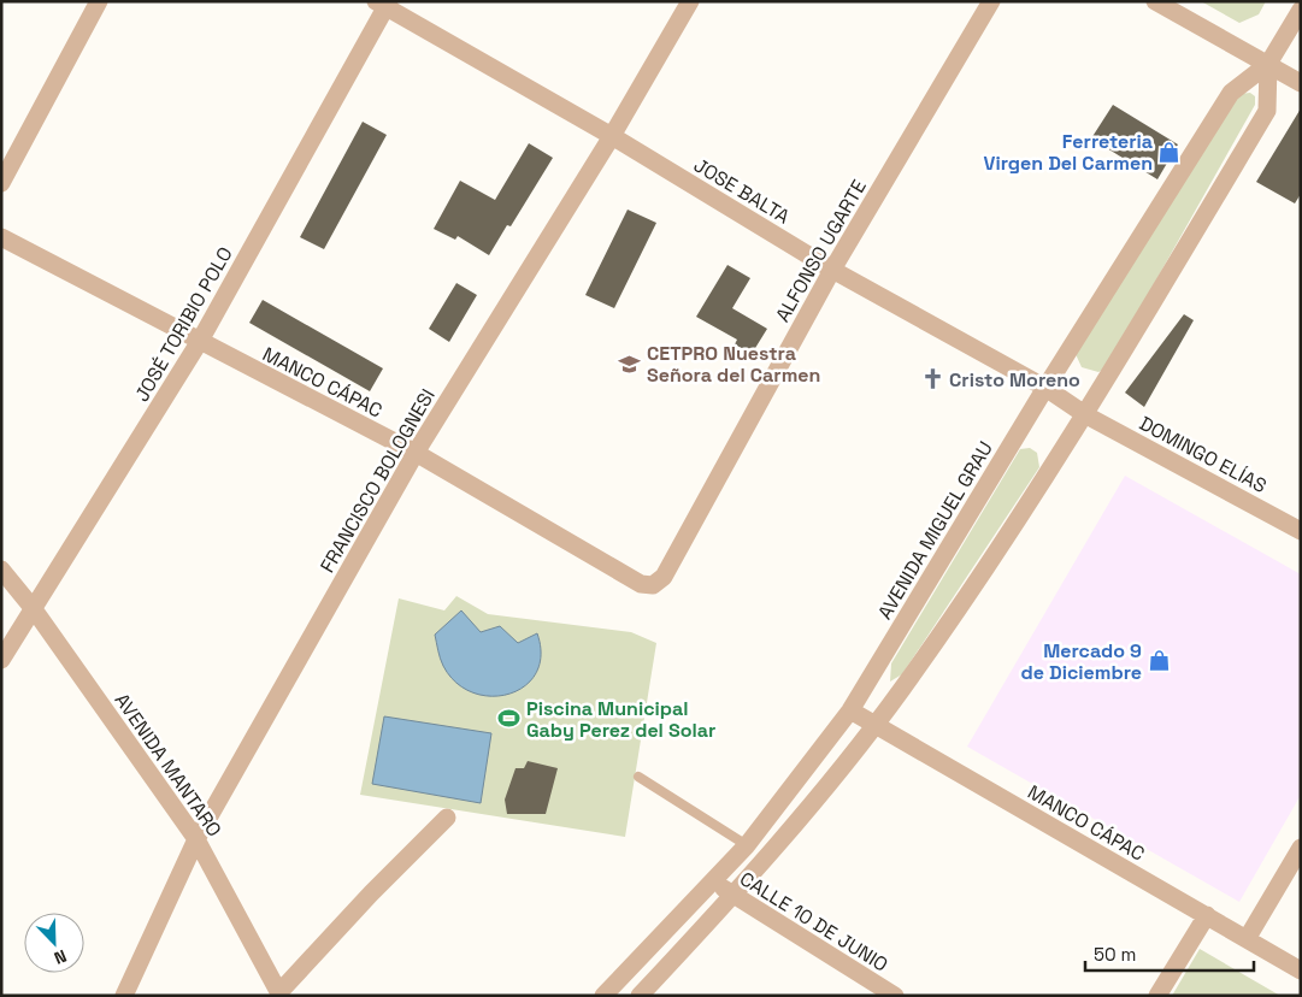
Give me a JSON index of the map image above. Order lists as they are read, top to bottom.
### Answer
{
  "streets": {
    "street": [
      "JOSE BALTA",
      "ALFONSO UGARTE",
      "JOSÉ TORIBIO POLO",
      "MANCO CÁPAC",
      "DOMINGO ELÍAS",
      "FRANCISCO BOLOGNESI",
      "AVENIDA MIGUEL GRAU",
      "AVENIDA MANTARO",
      "CALLE 10 DE JUNIO"
    ]
  },
  "crossings": [
    ["JOSE BALTA", "ALFONSO UGARTE"],
    ["JOSE BALTA", "JOSÉ TORIBIO POLO"],
    ["JOSE BALTA", "DOMINGO ELÍAS"],
    ["JOSE BALTA", "FRANCISCO BOLOGNESI"],
    ["JOSE BALTA", "AVENIDA MIGUEL GRAU"],
    ["ALFONSO UGARTE", "MANCO CÁPAC"],
    ["JOSÉ TORIBIO POLO", "MANCO CÁPAC"],
    ["JOSÉ TORIBIO POLO", "AVENIDA MANTARO"],
    ["MANCO CÁPAC", "FRANCISCO BOLOGNESI"],
    ["MANCO CÁPAC", "AVENIDA MIGUEL GRAU"],
    ["DOMINGO ELÍAS", "AVENIDA MIGUEL GRAU"],
    ["FRANCISCO BOLOGNESI", "AVENIDA MANTARO"],
    ["AVENIDA MIGUEL GRAU", "CALLE 10 DE JUNIO"]
  ],
  "places": {
    "shop": ["Ferreteria Virgen Del Carmen", "Mercado 9 de Diciembre"],
    "school or university": ["CETPRO Nuestra Señora del Carmen"],
    "church": ["Cristo Moreno"],
    "sports": ["Piscina Municipal Gaby Perez del Solar"]
  },
  "scale_bar": "50 m",
  "north": "bottom right"
}
